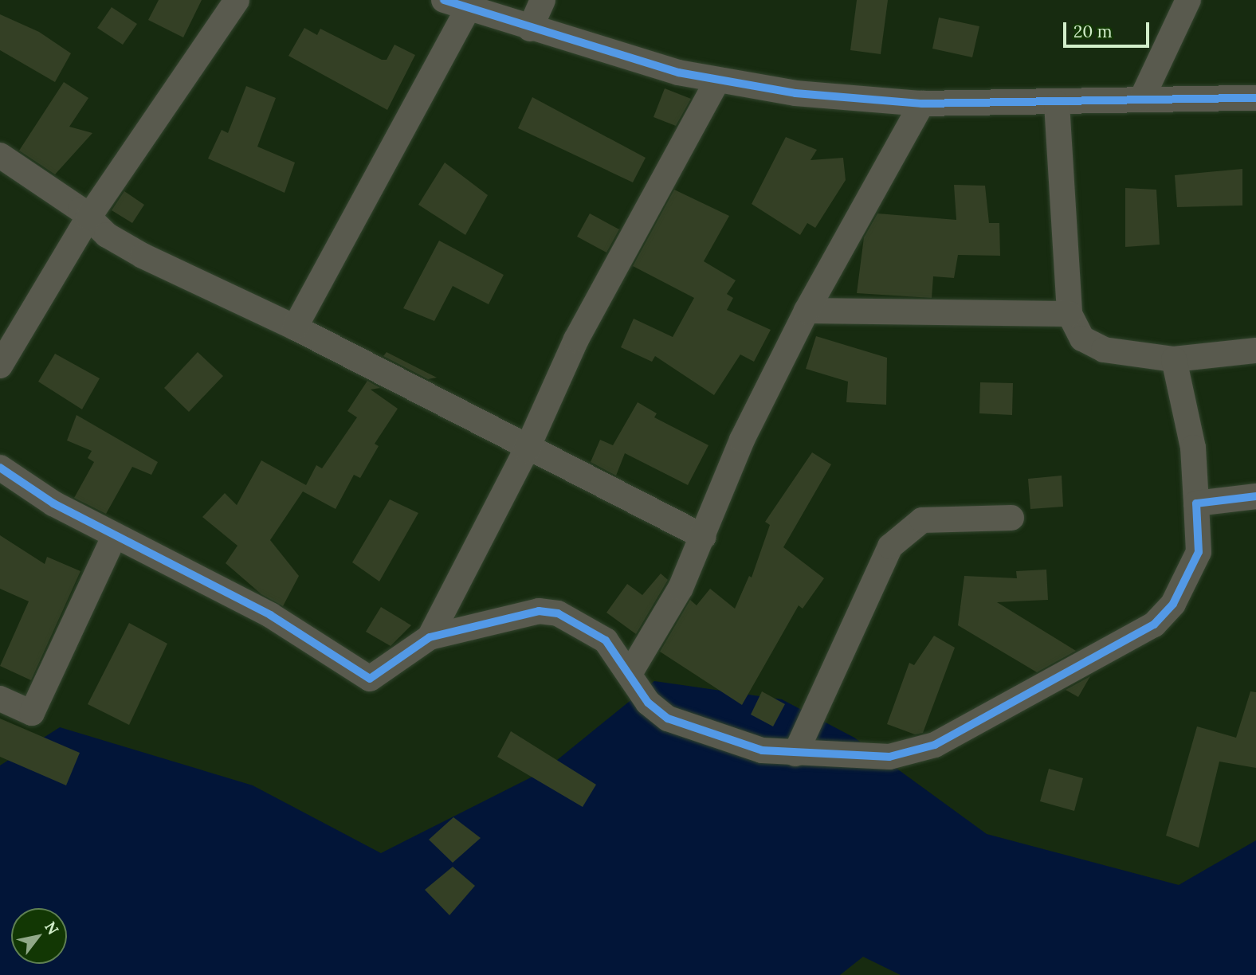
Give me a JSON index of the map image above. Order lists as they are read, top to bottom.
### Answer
{
  "scale_bar": "20 m",
  "north": "top right"
}
